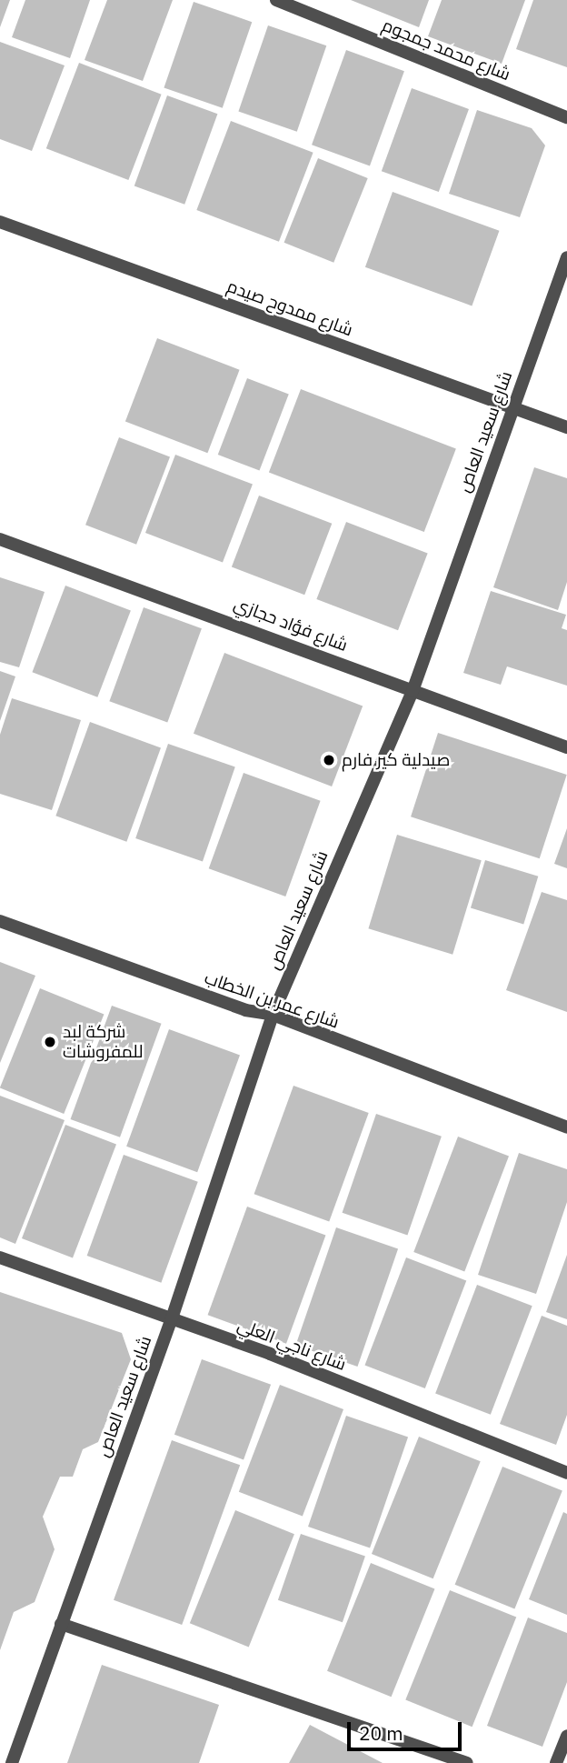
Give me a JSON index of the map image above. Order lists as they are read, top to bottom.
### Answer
{
  "streets": {
    "street": [
      "شارع محمد جمجوم",
      "شارع ممدوح صيدم",
      "شارع سعيد العاص",
      "شارع فؤاد حجازي",
      "شارع عمر بن الخطاب",
      "شارع ناجي العلي"
    ]
  },
  "crossings": [
    ["شارع ممدوح صيدم", "شارع سعيد العاص"],
    ["شارع سعيد العاص", "شارع فؤاد حجازي"],
    ["شارع سعيد العاص", "شارع عمر بن الخطاب"],
    ["شارع سعيد العاص", "شارع ناجي العلي"]
  ],
  "places": ["صيدلية كير فارم", "شركة لبد للمفروشات"],
  "scale_bar": "20 m"
}
